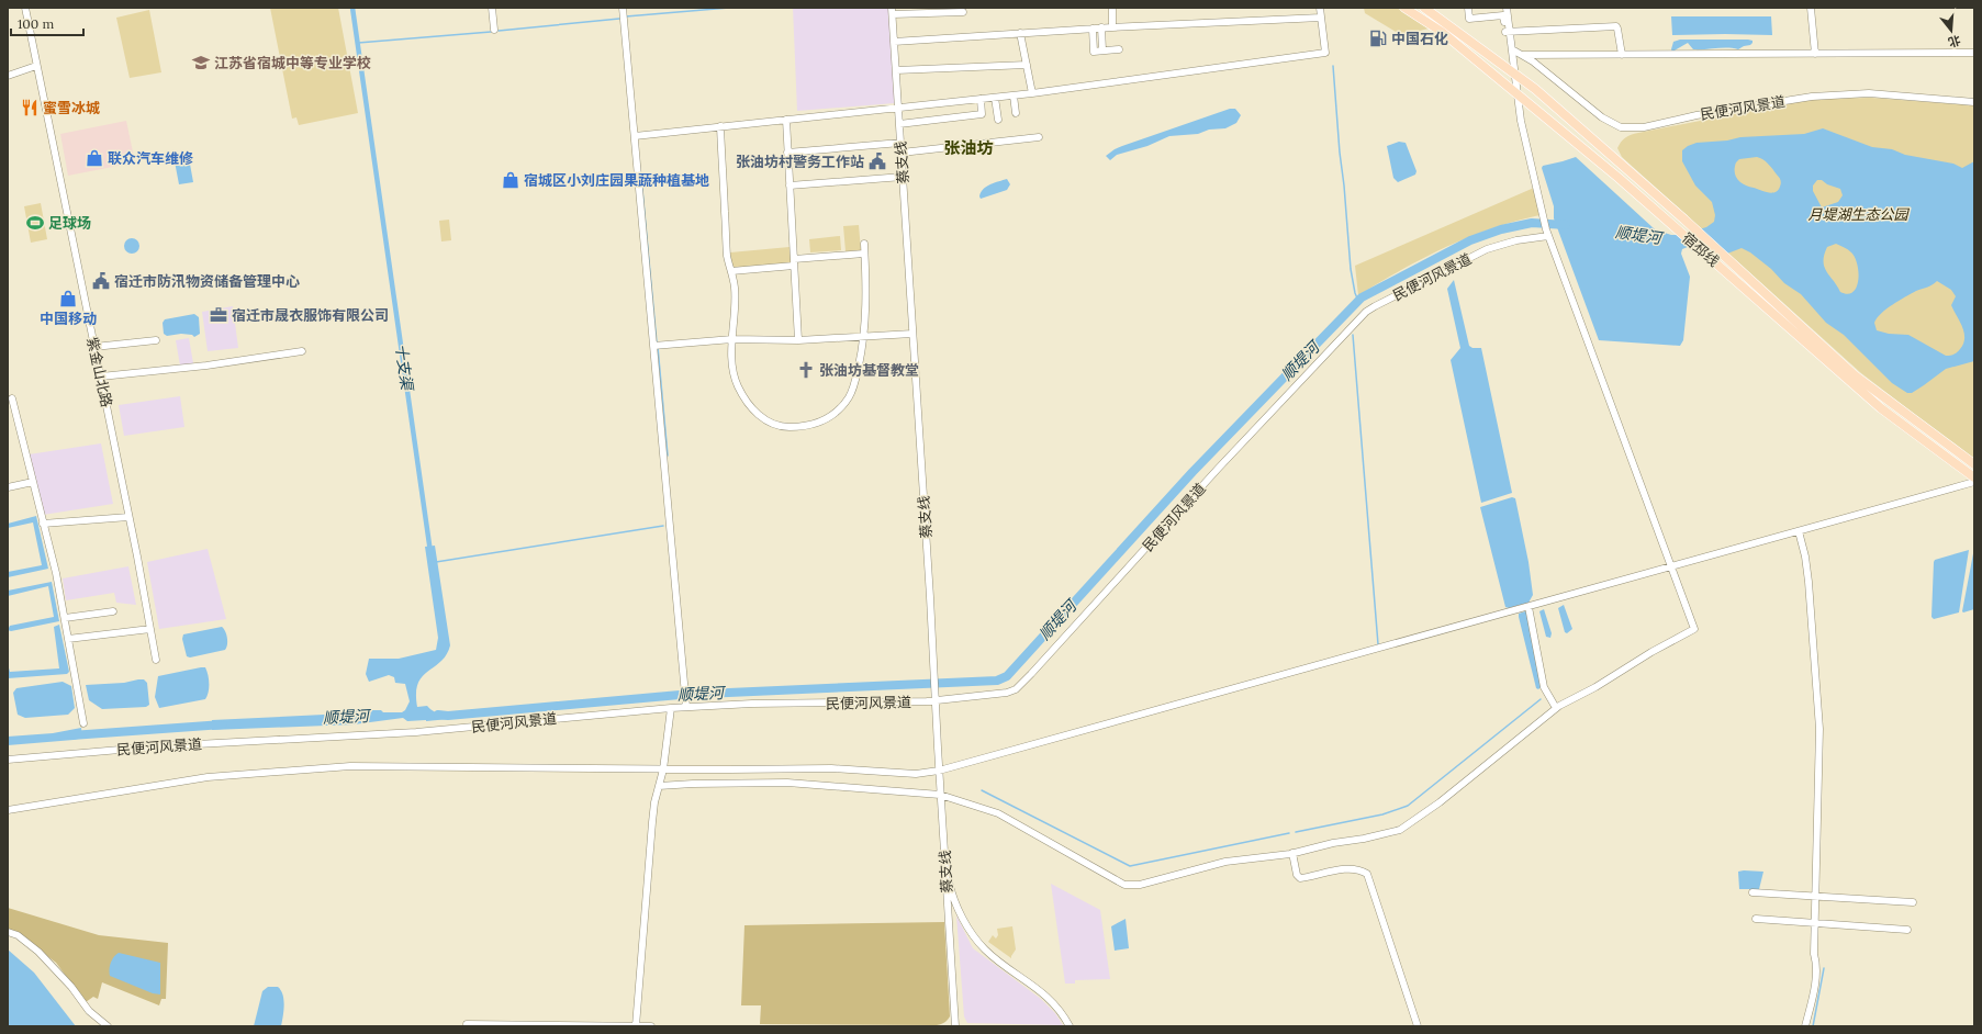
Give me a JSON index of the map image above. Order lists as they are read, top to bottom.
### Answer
{
  "streets": {
    "main road": ["宿邳线"],
    "street": ["民便河风景道", "蔡支线", "紫金山北路"]
  },
  "crossings": [
    ["民便河风景道", "蔡支线"]
  ],
  "districts": ["张油坊"],
  "water": ["顺堤河", "十支渠"],
  "parks": ["月堤湖生态公园"],
  "places": {
    "fuel station": ["中国石化"],
    "school or university": ["江苏省宿城中等专业学校"],
    "restaurant": ["蜜雪冰城"],
    "shop": ["联众汽车维修", "宿城区小刘庄园果蔬种植基地", "中国移动"],
    "public building": ["张油坊村警务工作站", "宿迁市防汛物资储备管理中心"],
    "sports": ["足球场"],
    "office": ["宿迁市晟衣服饰有限公司"],
    "church": ["张油坊基督教堂"]
  },
  "scale_bar": "100 m",
  "north": "bottom"
}
